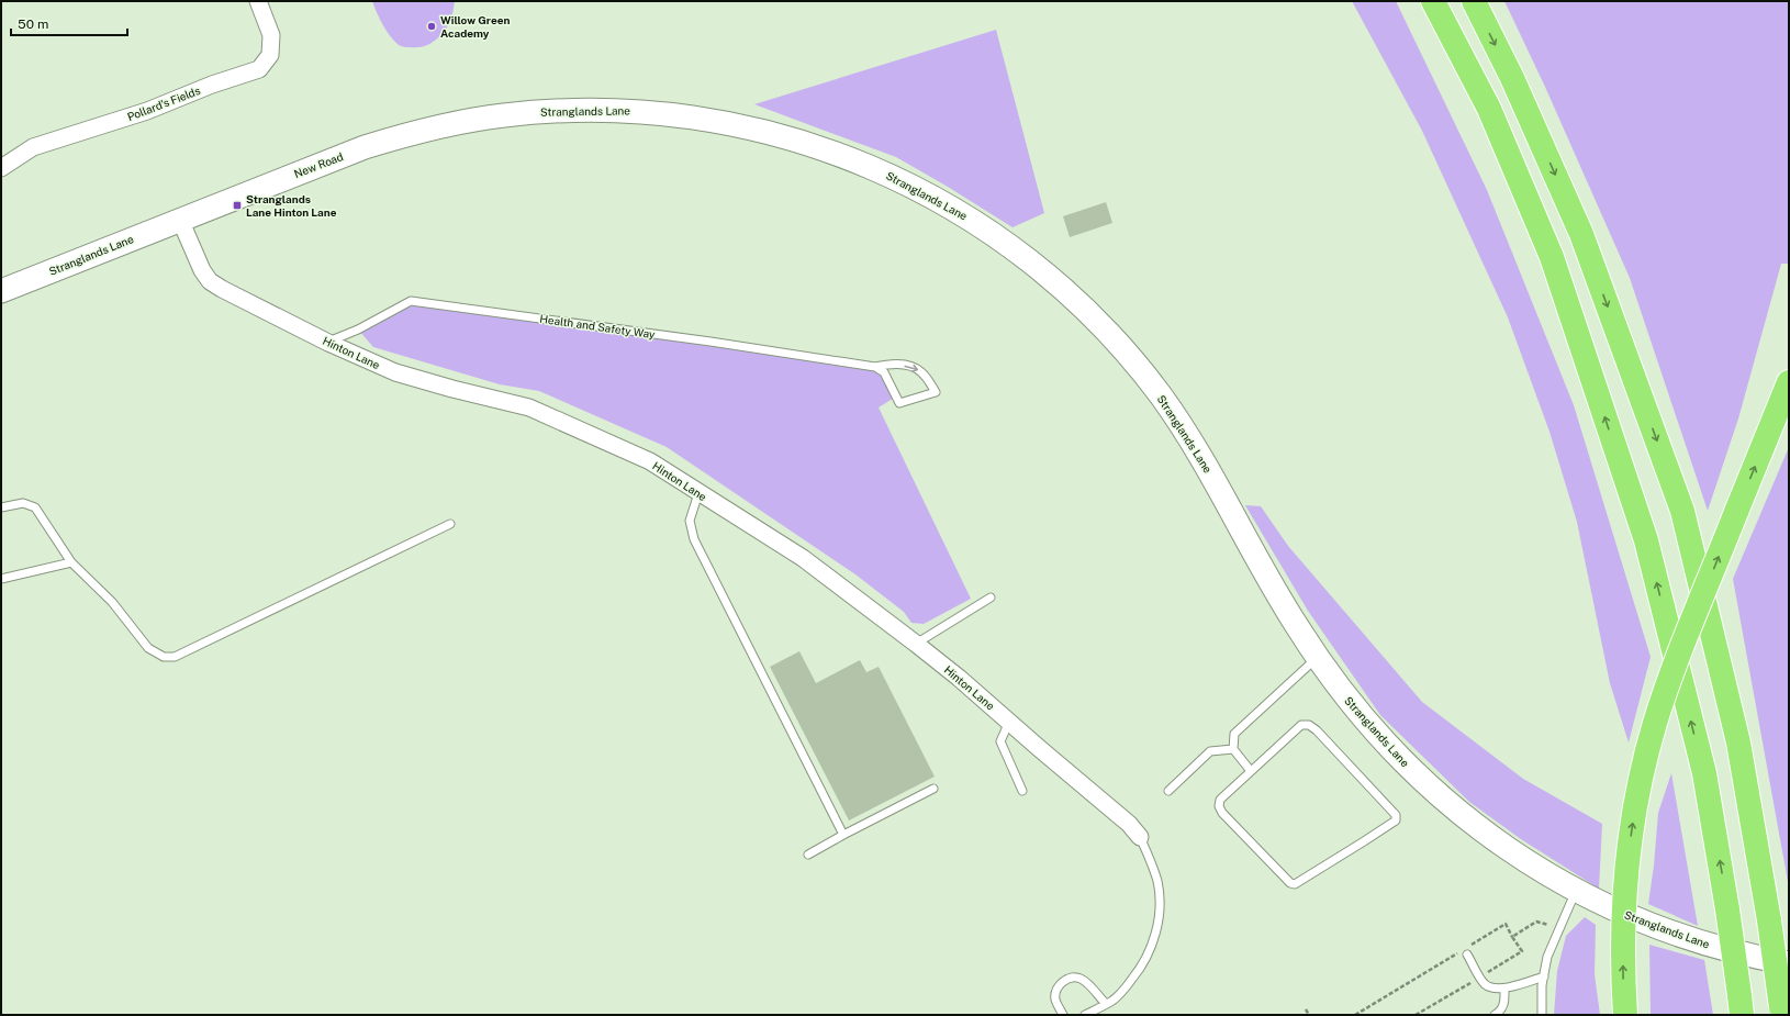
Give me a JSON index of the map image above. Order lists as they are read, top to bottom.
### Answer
{
  "streets": {
    "main road": ["Stranglands Lane", "New Road"],
    "street": ["Pollard's Fields", "Hinton Lane"],
    "lane": ["Health and Safety Way"]
  },
  "crossings": [
    ["Stranglands Lane", "New Road"],
    ["Stranglands Lane", "Hinton Lane"],
    ["New Road", "Hinton Lane"],
    ["Health and Safety Way", "Hinton Lane"]
  ],
  "places": {
    "other": ["Willow Green Academy"],
    "transit": ["Stranglands Lane Hinton Lane"]
  },
  "scale_bar": "50 m"
}
